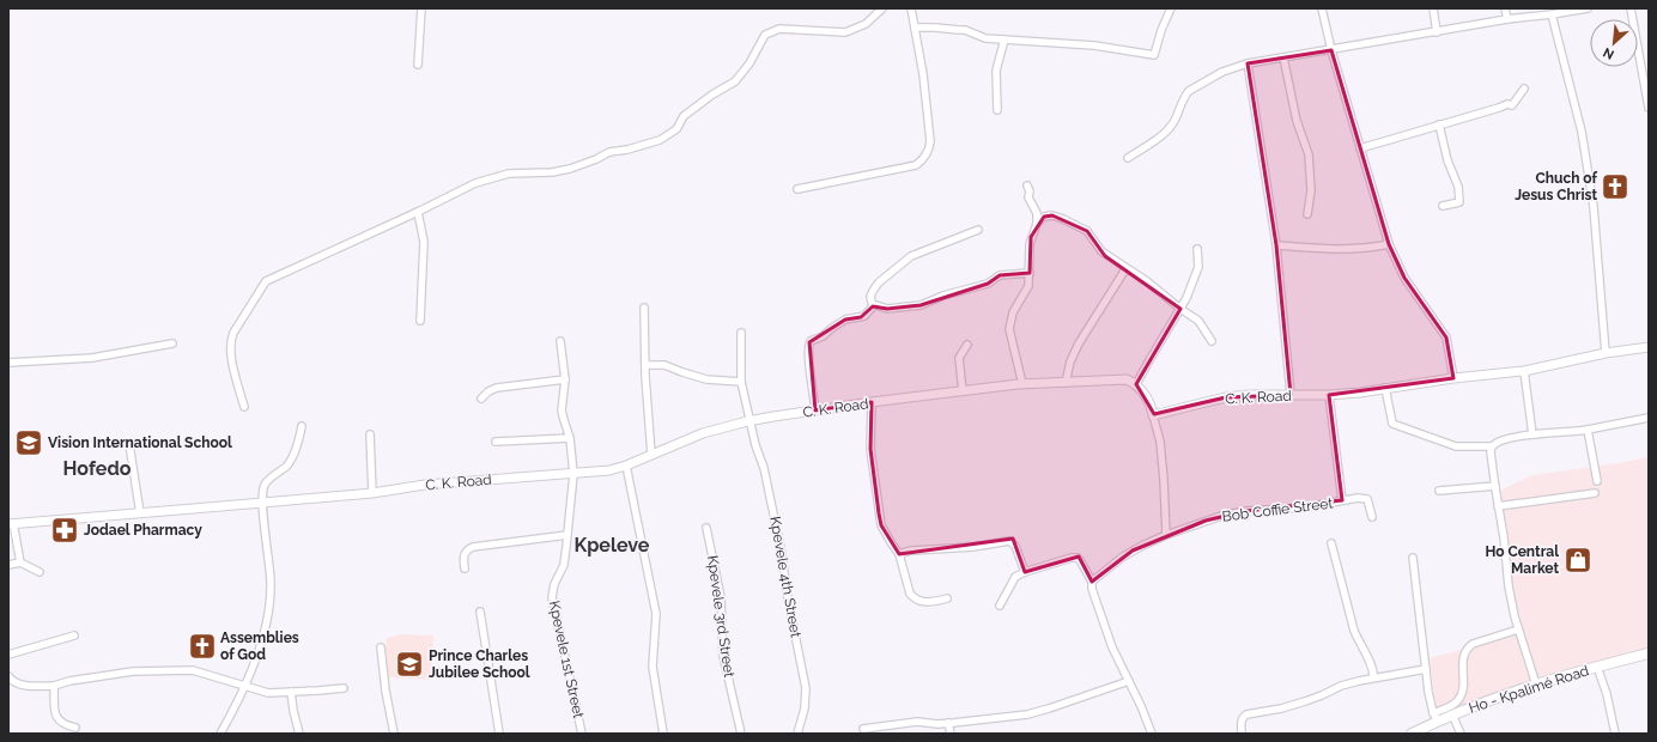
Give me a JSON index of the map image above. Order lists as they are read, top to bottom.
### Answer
{
  "streets": {
    "main road": ["Ho - Kpalimé Road"],
    "street": [
      "C. K. Road",
      "Bob Coffie Street",
      "Kpevele 4th Street",
      "Kpevele 3rd Street",
      "Kpevele 1st Street"
    ]
  },
  "crossings": [
    ["C. K. Road", "Bob Coffie Street"],
    ["C. K. Road", "Kpevele 4th Street"],
    ["C. K. Road", "Kpevele 1st Street"]
  ],
  "districts": ["Hofedo", "Kpeleve"],
  "places": {
    "church": ["Chuch of Jesus Christ", "Assemblies of God"],
    "school or university": ["Vision International School", "Prince Charles Jubilee School"],
    "pharmacy": ["Jodael Pharmacy"],
    "shop": ["Ho Central Market"]
  },
  "north": "bottom left"
}
